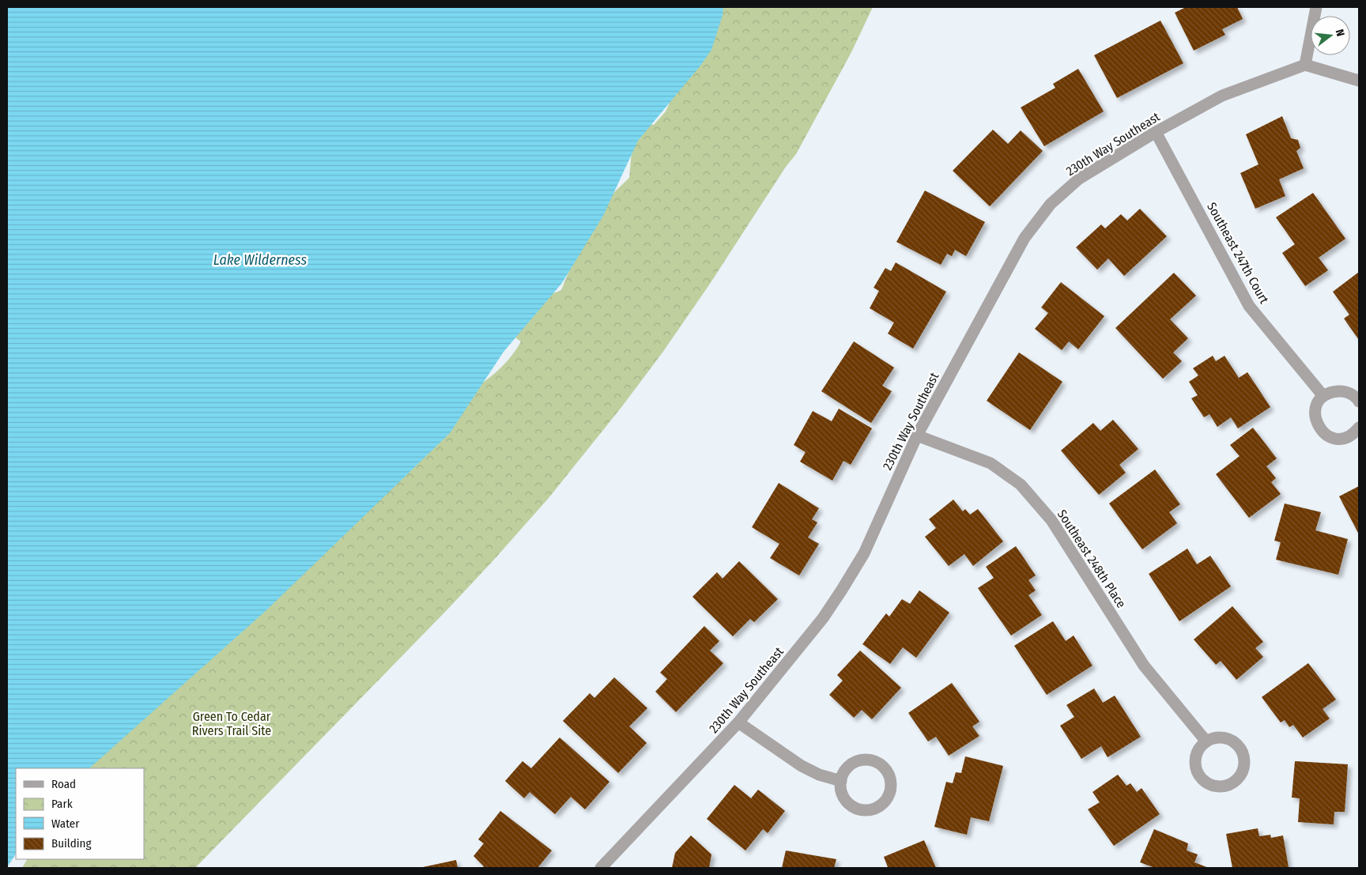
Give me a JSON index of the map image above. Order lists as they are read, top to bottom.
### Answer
{
  "streets": {
    "street": ["230th Way Southeast", "Southeast 247th Court", "Southeast 248th Place"]
  },
  "crossings": [
    ["230th Way Southeast", "Southeast 247th Court"],
    ["230th Way Southeast", "Southeast 248th Place"]
  ],
  "water": ["Lake Wilderness"],
  "parks": ["Green To Cedar Rivers Trail Site"],
  "legend": [
    "Road",
    "Park",
    "Water",
    "Building"
  ],
  "north": "right"
}
